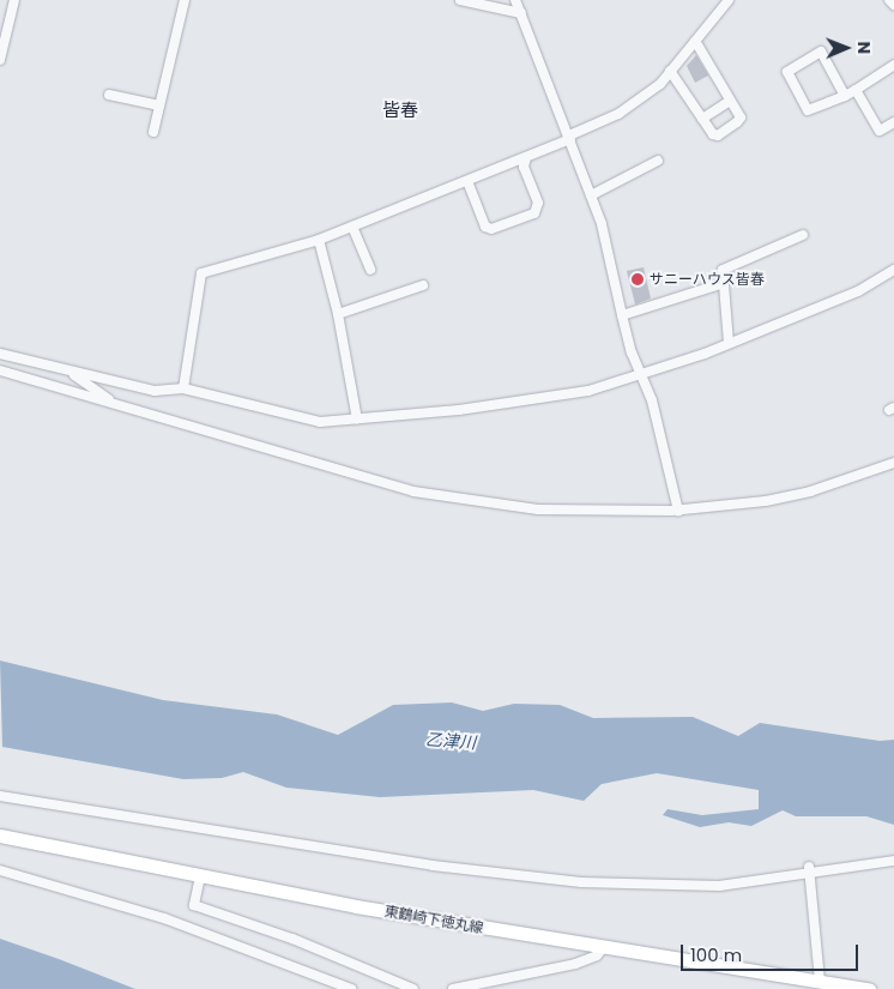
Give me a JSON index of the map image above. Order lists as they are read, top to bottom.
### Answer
{
  "streets": {
    "street": ["東鶴崎下徳丸線"]
  },
  "districts": ["皆春"],
  "water": ["乙津川"],
  "places": ["サニーハウス皆春"],
  "scale_bar": "100 m",
  "north": "right"
}
